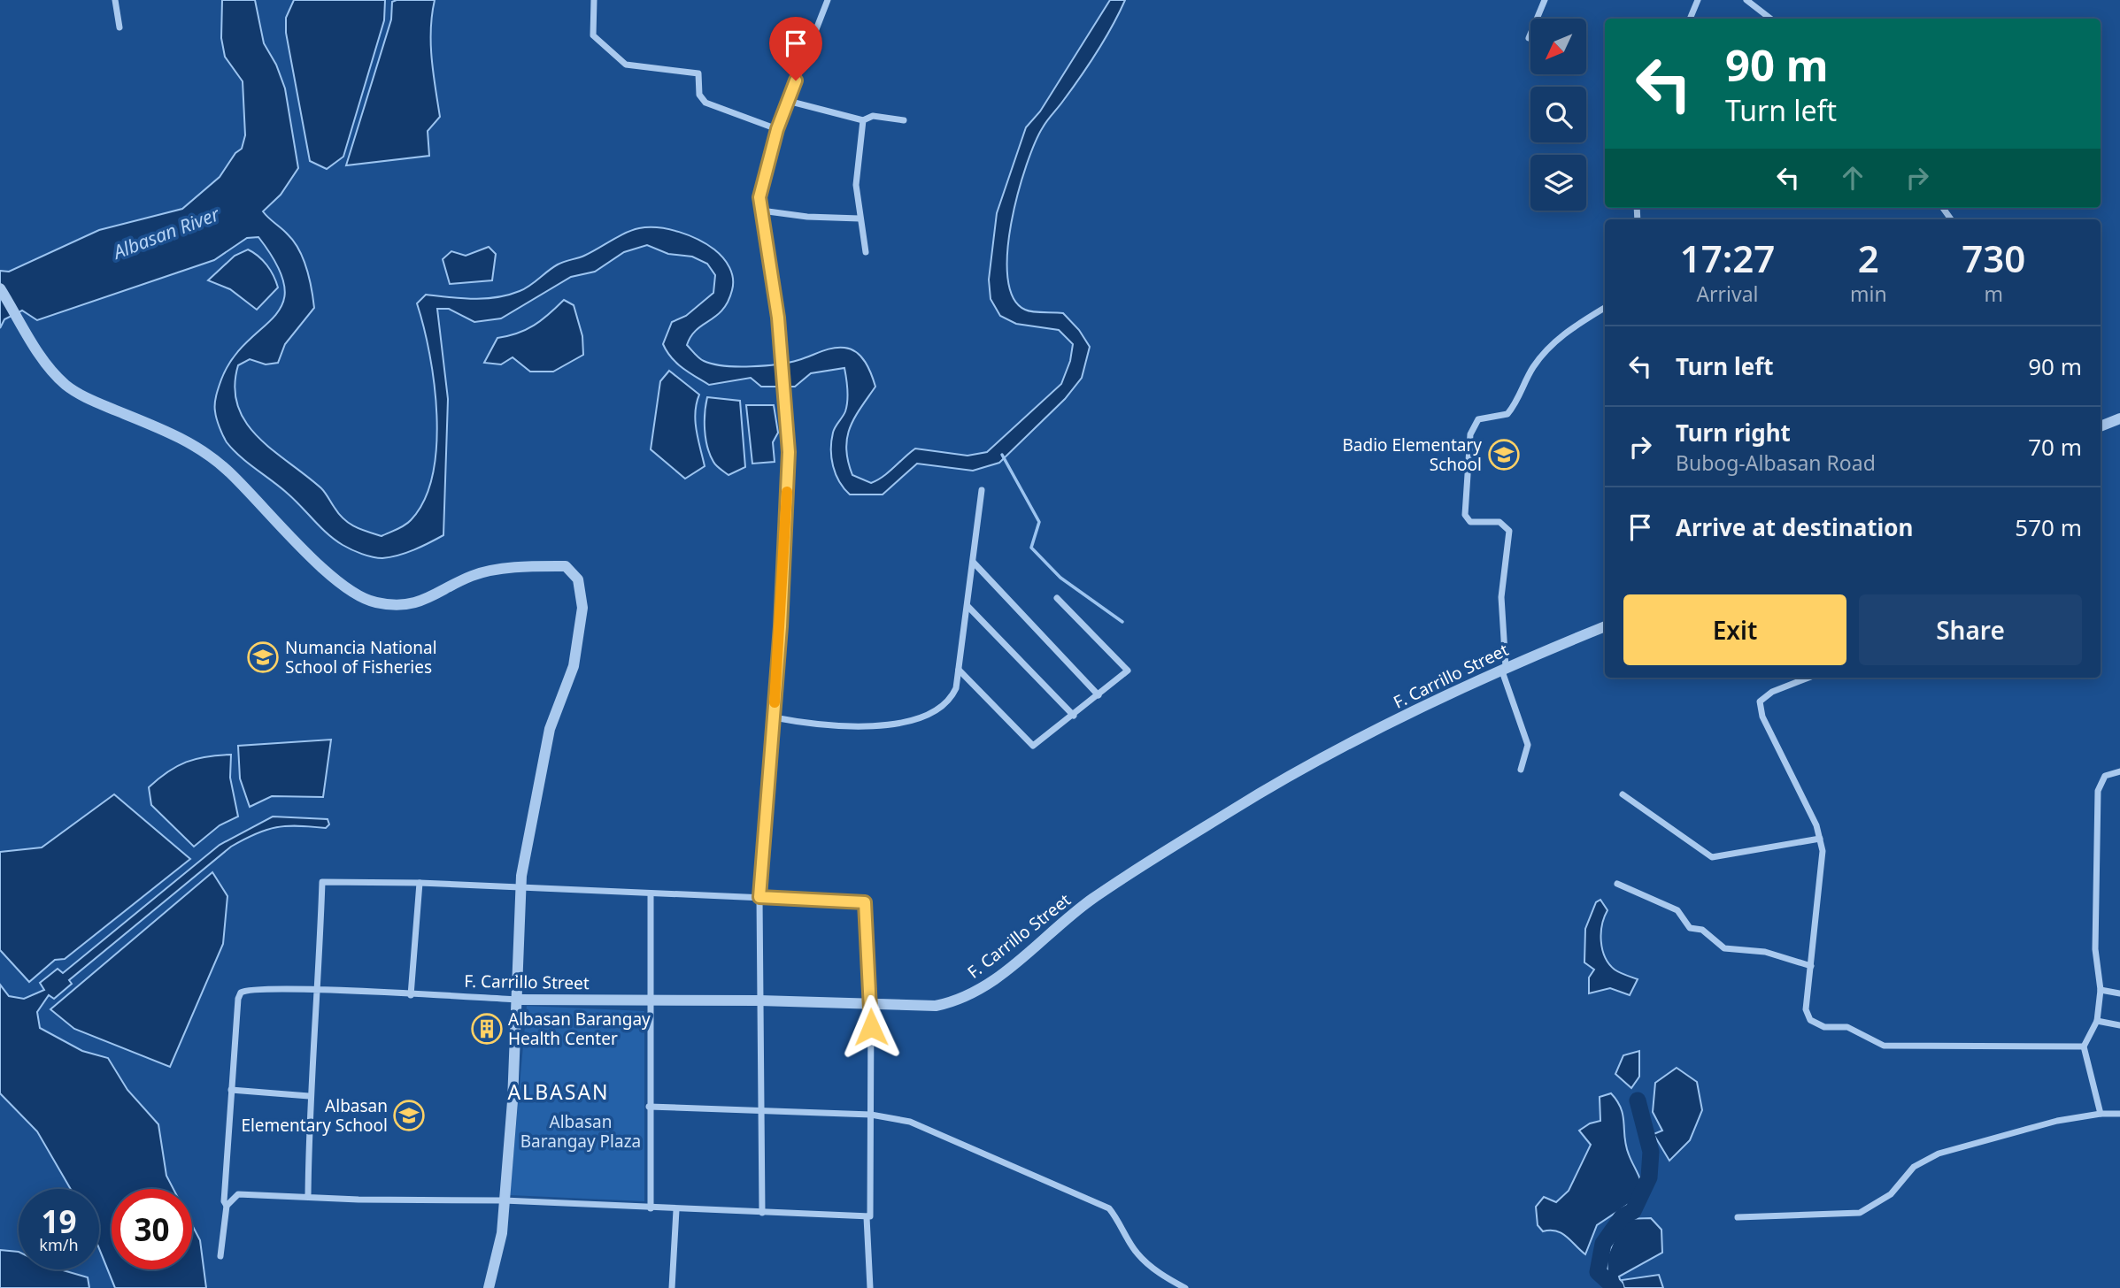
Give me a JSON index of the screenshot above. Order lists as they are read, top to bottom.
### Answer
{
  "streets": {
    "street": ["F. Carrillo Street"]
  },
  "districts": ["ALBASAN"],
  "water": ["Albasan River"],
  "parks": ["Albasan Barangay Plaza"],
  "places": {
    "school or university": ["Badio Elementary School", "Numancia National School of Fisheries", "Albasan Elementary School"],
    "building": ["Albasan Barangay Health Center"]
  },
  "north": "bottom left",
  "page": {
    "turn": ["90 m", "Turn left"],
    "eta": [
      "17:27",
      "Arrival",
      "2",
      "min",
      "730",
      "m"
    ],
    "list": [
      {
        "name": "Turn left",
        "value": "90 m"
      },
      {
        "name": "Turn right",
        "note": "Bubog-Albasan Road",
        "value": "70 m"
      },
      {
        "name": "Arrive at destination",
        "value": "570 m"
      }
    ],
    "buttons": ["Exit", "Share"],
    "speed": "19 km/h",
    "limit": "30"
  }
}
